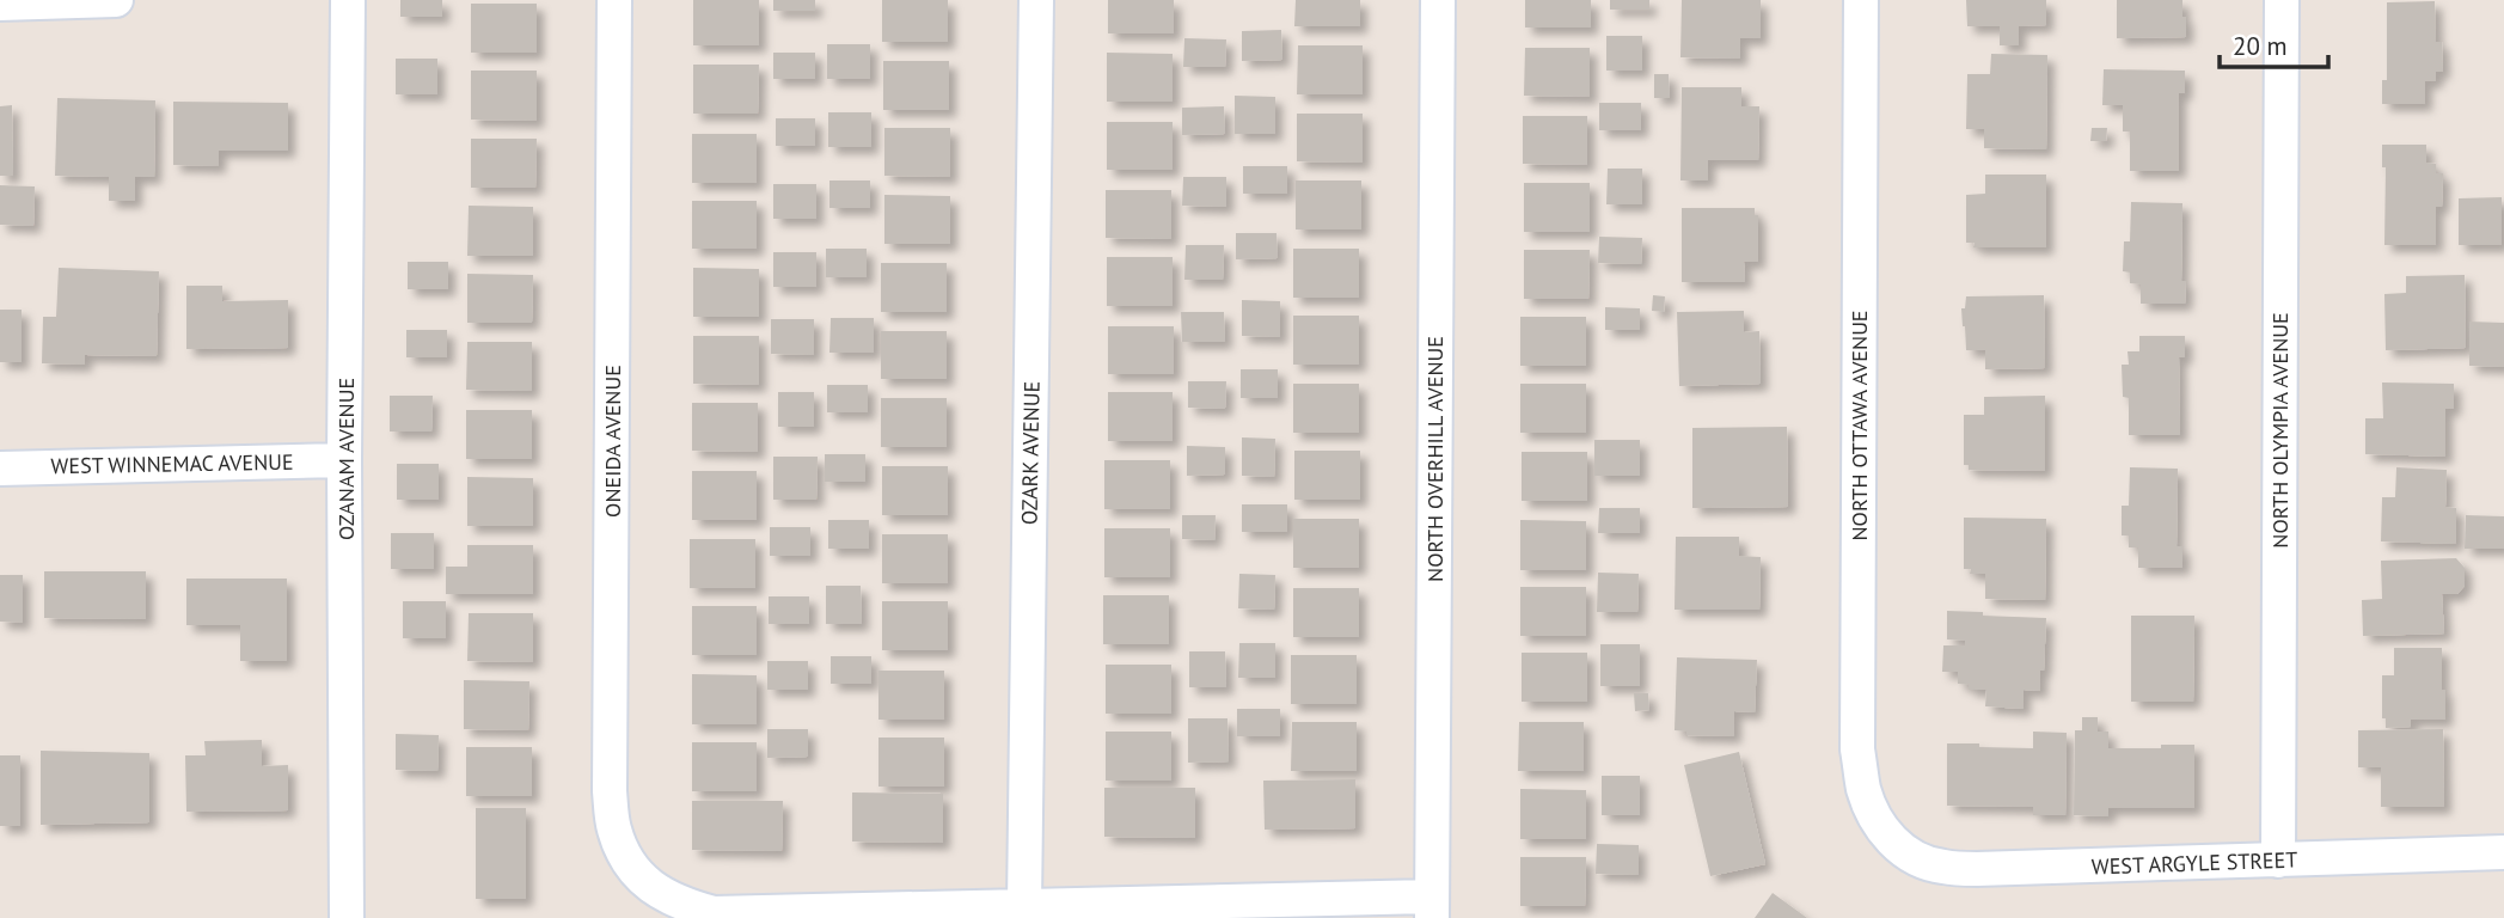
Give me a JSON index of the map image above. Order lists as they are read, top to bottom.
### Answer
{
  "streets": {
    "street": [
      "NORTH OTTAWA AVENUE",
      "NORTH OLYMPIA AVENUE",
      "ONEIDA AVENUE",
      "OZARK AVENUE",
      "OZANAM AVENUE",
      "NORTH OVERHILL AVENUE",
      "WEST WINNEMAC AVENUE",
      "WEST ARGYLE STREET"
    ]
  },
  "crossings": [
    ["NORTH OTTAWA AVENUE", "WEST ARGYLE STREET"],
    ["NORTH OLYMPIA AVENUE", "WEST ARGYLE STREET"],
    ["ONEIDA AVENUE", "OZARK AVENUE"],
    ["OZANAM AVENUE", "WEST WINNEMAC AVENUE"]
  ],
  "scale_bar": "20 m"
}
